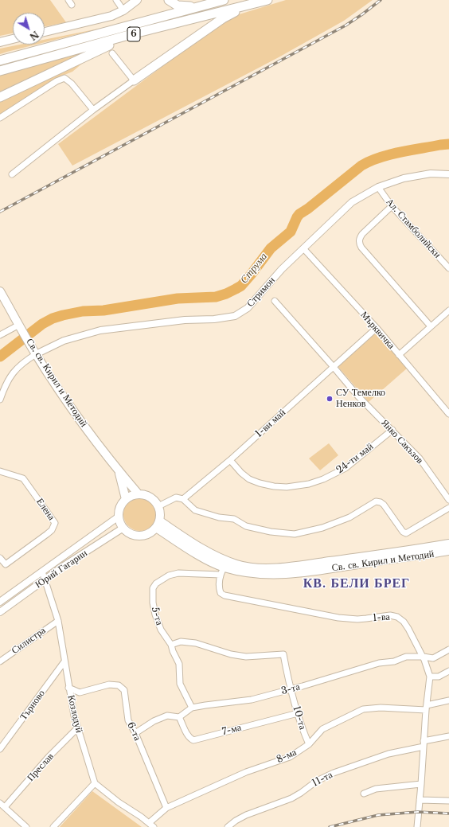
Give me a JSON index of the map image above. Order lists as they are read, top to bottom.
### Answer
{
  "streets": {
    "highway": ["6"],
    "main road": ["Св. св. Кирил и Методий"],
    "street": [
      "Ал. Стамболийски",
      "Стримон",
      "Мърквичка",
      "1-ви май",
      "Янко Сакъзов",
      "24-ти май",
      "Елена",
      "Юрий Гагарин",
      "5-та",
      "1-ва",
      "Силистра",
      "3-та",
      "Търново",
      "Козлодуй",
      "10-та",
      "7-ма",
      "6-та",
      "8-ма",
      "Преслав",
      "11-та"
    ]
  },
  "crossings": [
    ["Ал. Стамболийски", "Стримон"],
    ["Стримон", "Мърквичка"],
    ["Стримон", "Св. св. Кирил и Методий"],
    ["Мърквичка", "1-ви май"],
    ["Св. св. Кирил и Методий", "1-ви май"],
    ["Св. св. Кирил и Методий", "Юрий Гагарин"],
    ["Св. св. Кирил и Методий", "1-ва"],
    ["1-ви май", "Янко Сакъзов"],
    ["1-ви май", "24-ти май"],
    ["1-ви май", "Юрий Гагарин"],
    ["Янко Сакъзов", "24-ти май"],
    ["Юрий Гагарин", "Козлодуй"],
    ["5-та", "1-ва"],
    ["5-та", "3-та"],
    ["5-та", "10-та"],
    ["1-ва", "3-та"],
    ["1-ва", "8-ма"],
    ["1-ва", "11-та"],
    ["Силистра", "Козлодуй"],
    ["3-та", "10-та"],
    ["3-та", "7-ма"],
    ["Търново", "Козлодуй"],
    ["Козлодуй", "6-та"],
    ["Козлодуй", "Преслав"],
    ["10-та", "7-ма"],
    ["10-та", "8-ма"],
    ["6-та", "8-ма"]
  ],
  "districts": ["КВ. БЕЛИ БРЕГ"],
  "water": ["Струма"],
  "places": ["СУ Темелко Ненков"],
  "north": "bottom right"
}
